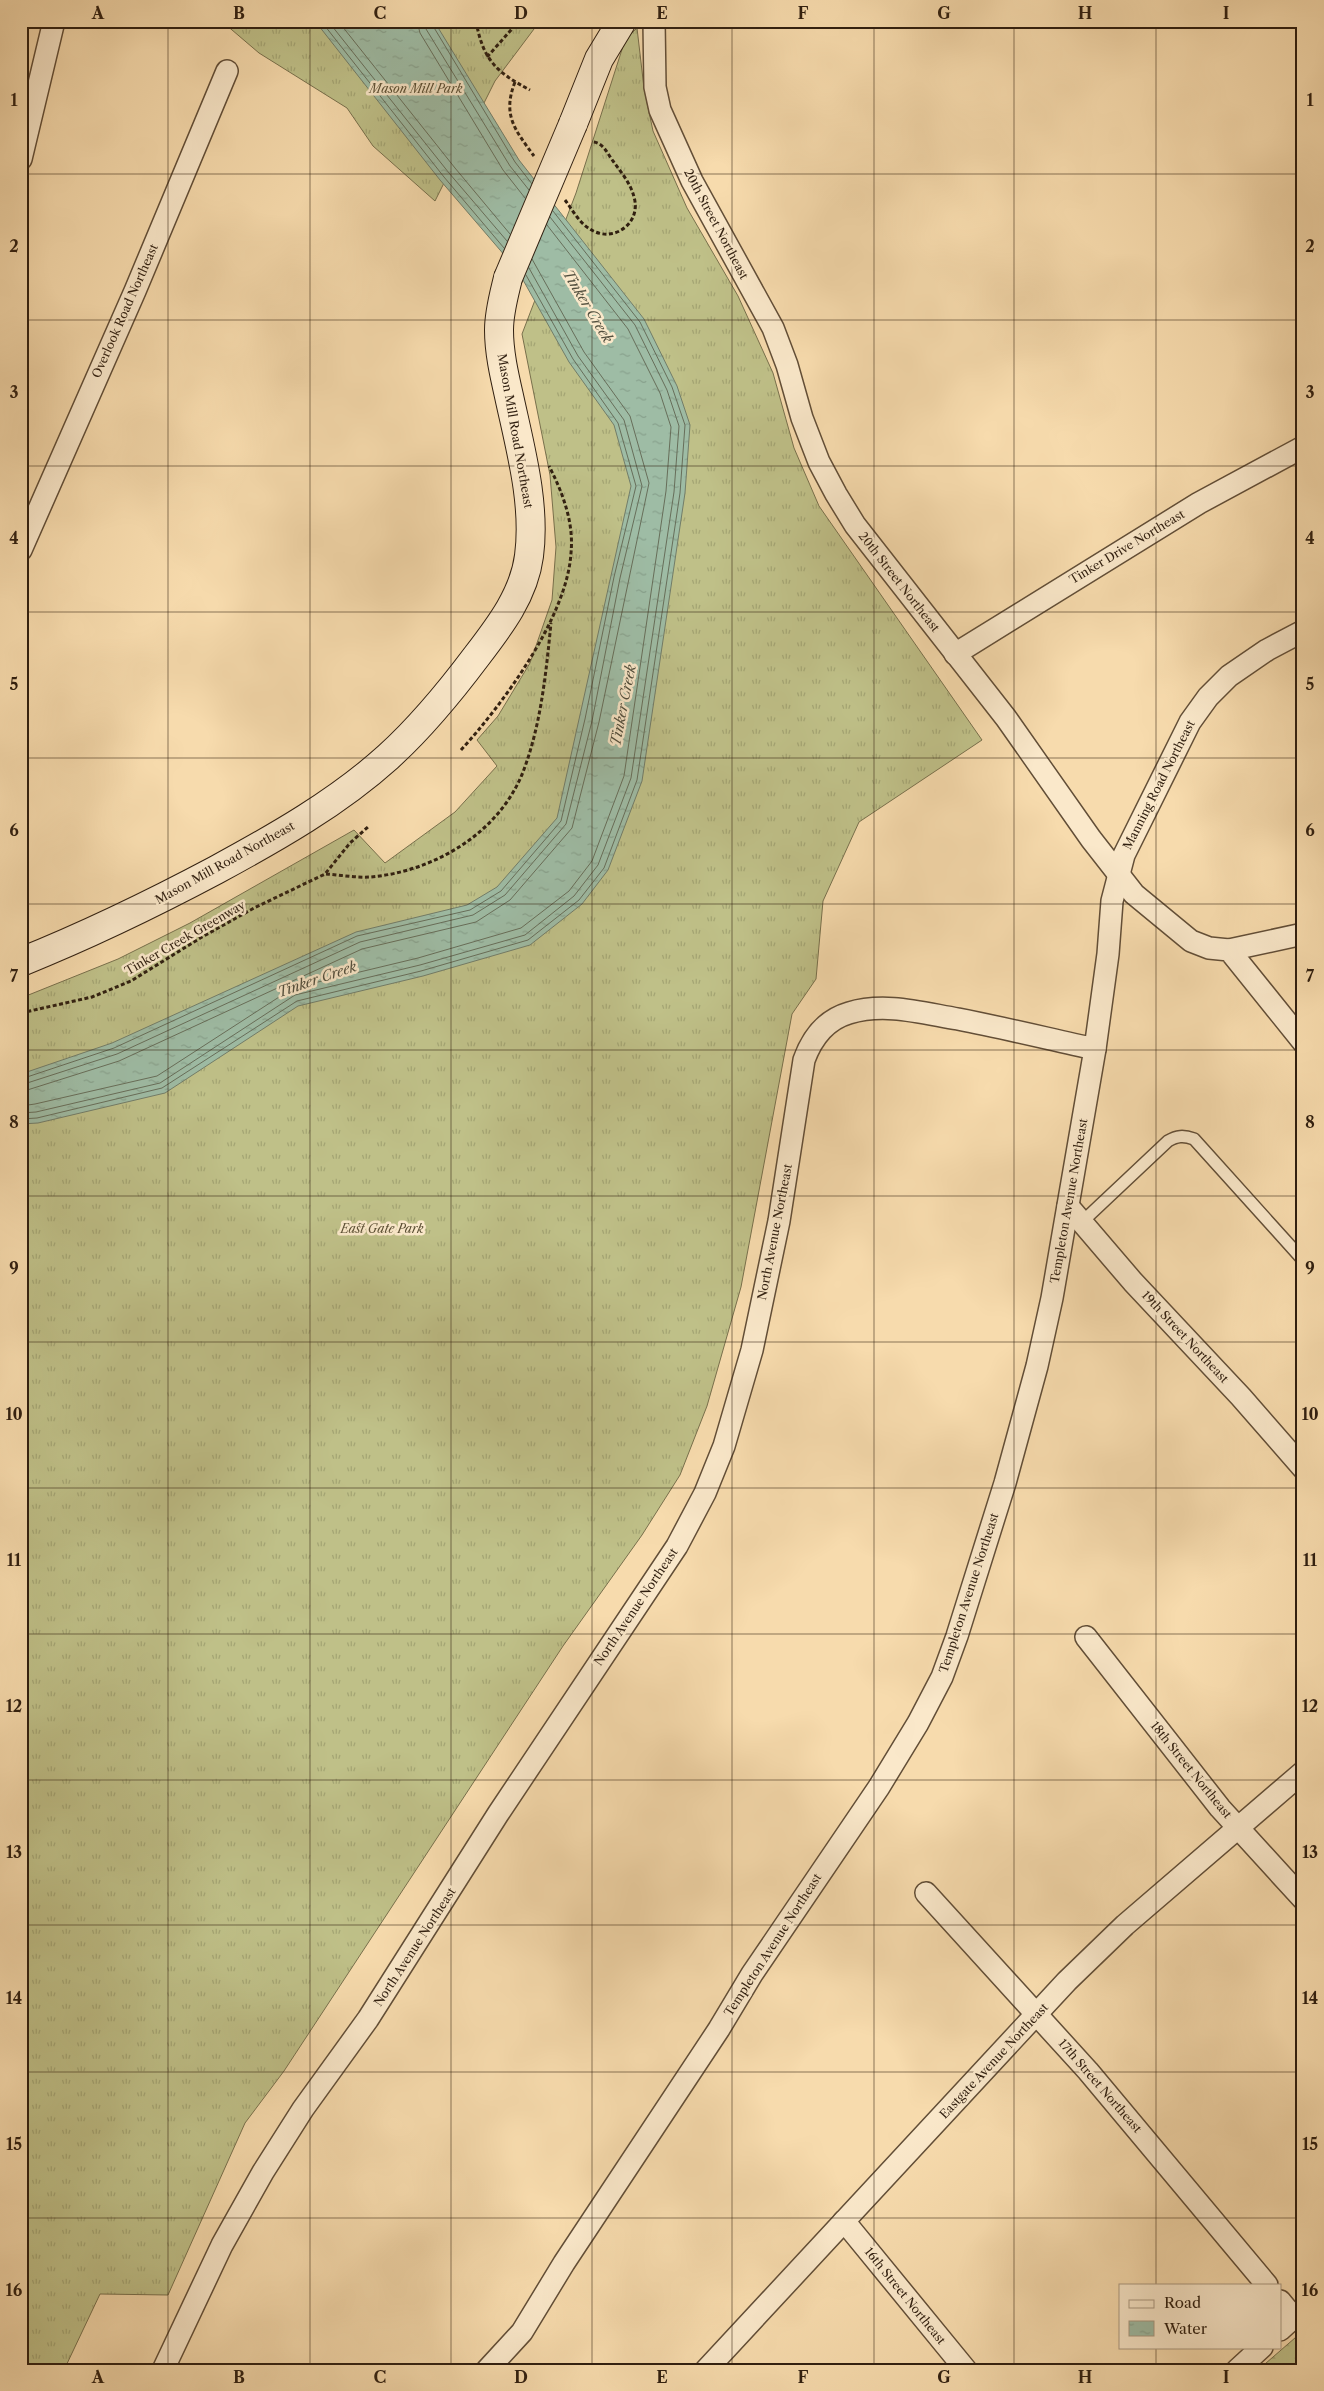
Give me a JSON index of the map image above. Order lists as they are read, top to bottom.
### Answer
{
  "streets": {
    "street": [
      "20th Street Northeast",
      "Overlook Road Northeast",
      "Mason Mill Road Northeast",
      "Tinker Drive Northeast",
      "Manning Road Northeast",
      "Templeton Avenue Northeast",
      "North Avenue Northeast",
      "19th Street Northeast",
      "18th Street Northeast",
      "Eastgate Avenue Northeast",
      "17th Street Northeast",
      "16th Street Northeast"
    ],
    "path": ["Tinker Creek Greenway"]
  },
  "crossings": [
    ["20th Street Northeast", "Tinker Drive Northeast"],
    ["20th Street Northeast", "Manning Road Northeast"],
    ["20th Street Northeast", "Templeton Avenue Northeast"],
    ["Manning Road Northeast", "Templeton Avenue Northeast"],
    ["Templeton Avenue Northeast", "North Avenue Northeast"],
    ["Templeton Avenue Northeast", "19th Street Northeast"],
    ["18th Street Northeast", "Eastgate Avenue Northeast"],
    ["Eastgate Avenue Northeast", "17th Street Northeast"],
    ["Eastgate Avenue Northeast", "16th Street Northeast"]
  ],
  "water": ["Tinker Creek"],
  "parks": ["Mason Mill Park", "East Gate Park"],
  "legend": ["Road", "Water"],
  "grid": {
    "columns": [
      "A",
      "B",
      "C",
      "D",
      "E",
      "F",
      "G",
      "H",
      "I"
    ],
    "rows": [
      "1",
      "2",
      "3",
      "4",
      "5",
      "6",
      "7",
      "8",
      "9",
      "10",
      "11",
      "12",
      "13",
      "14",
      "15",
      "16"
    ]
  }
}
